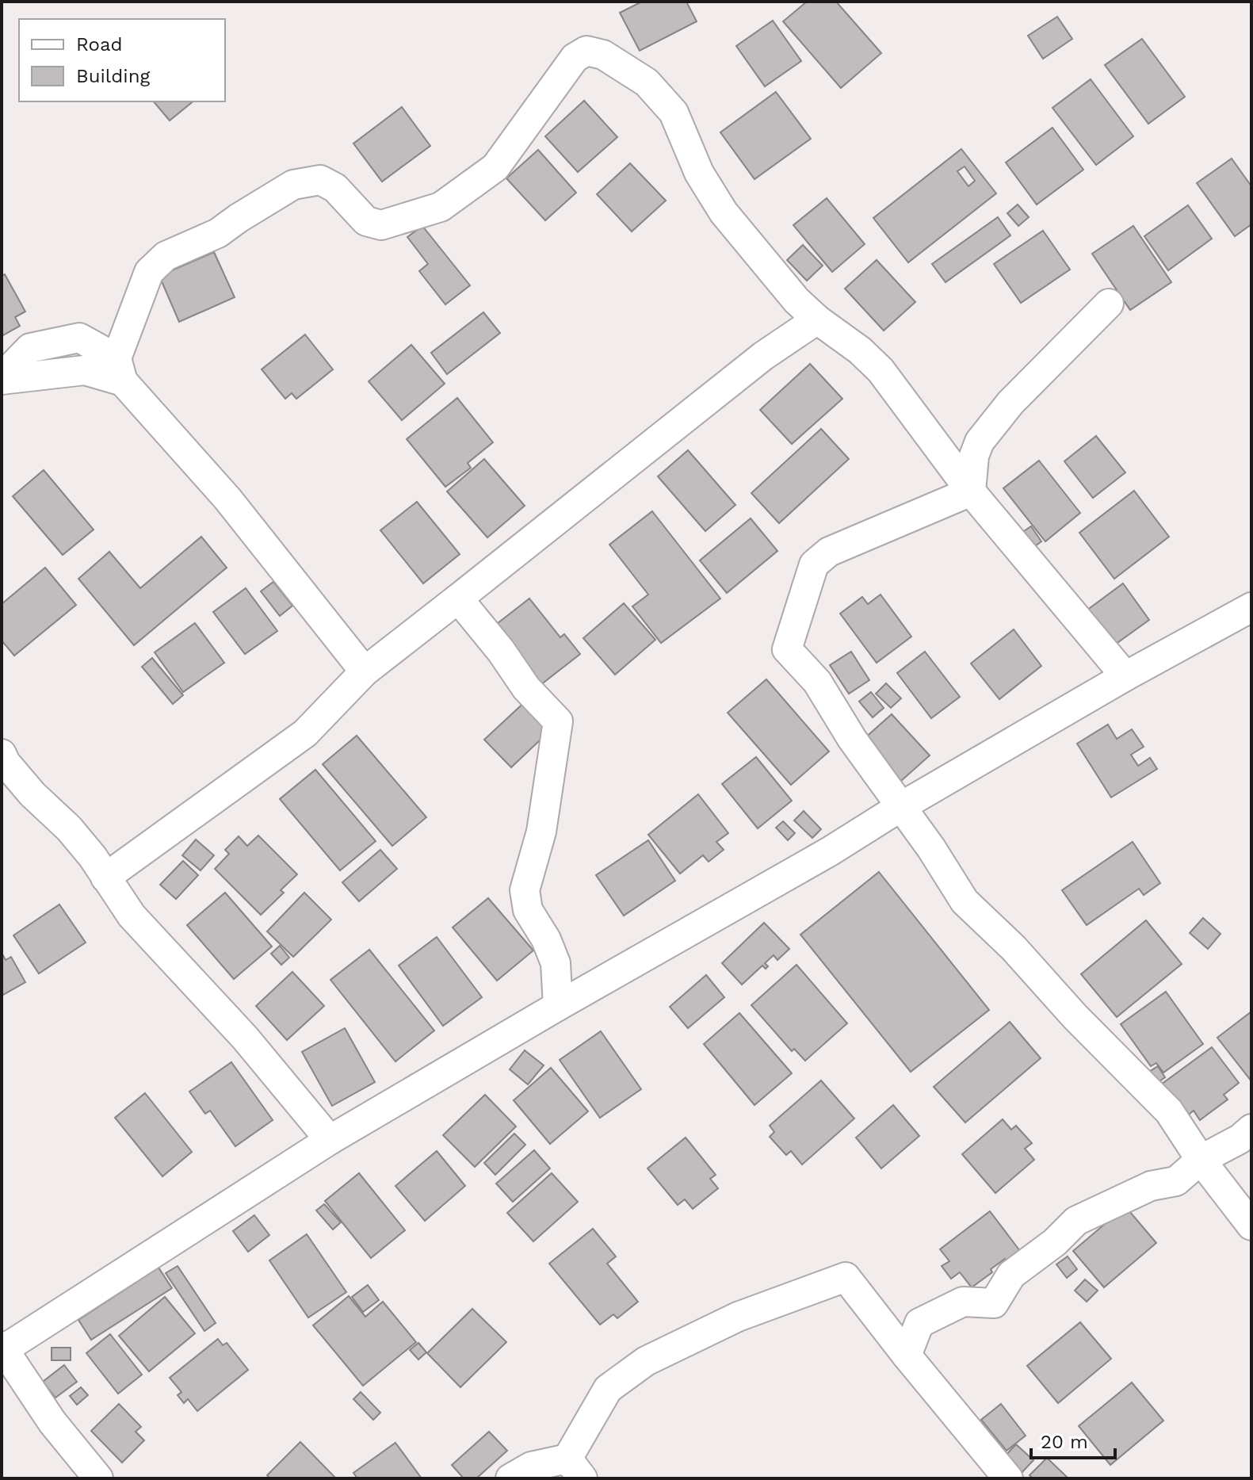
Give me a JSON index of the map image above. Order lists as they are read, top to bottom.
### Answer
{
  "legend": ["Road", "Building"],
  "scale_bar": "20 m"
}
